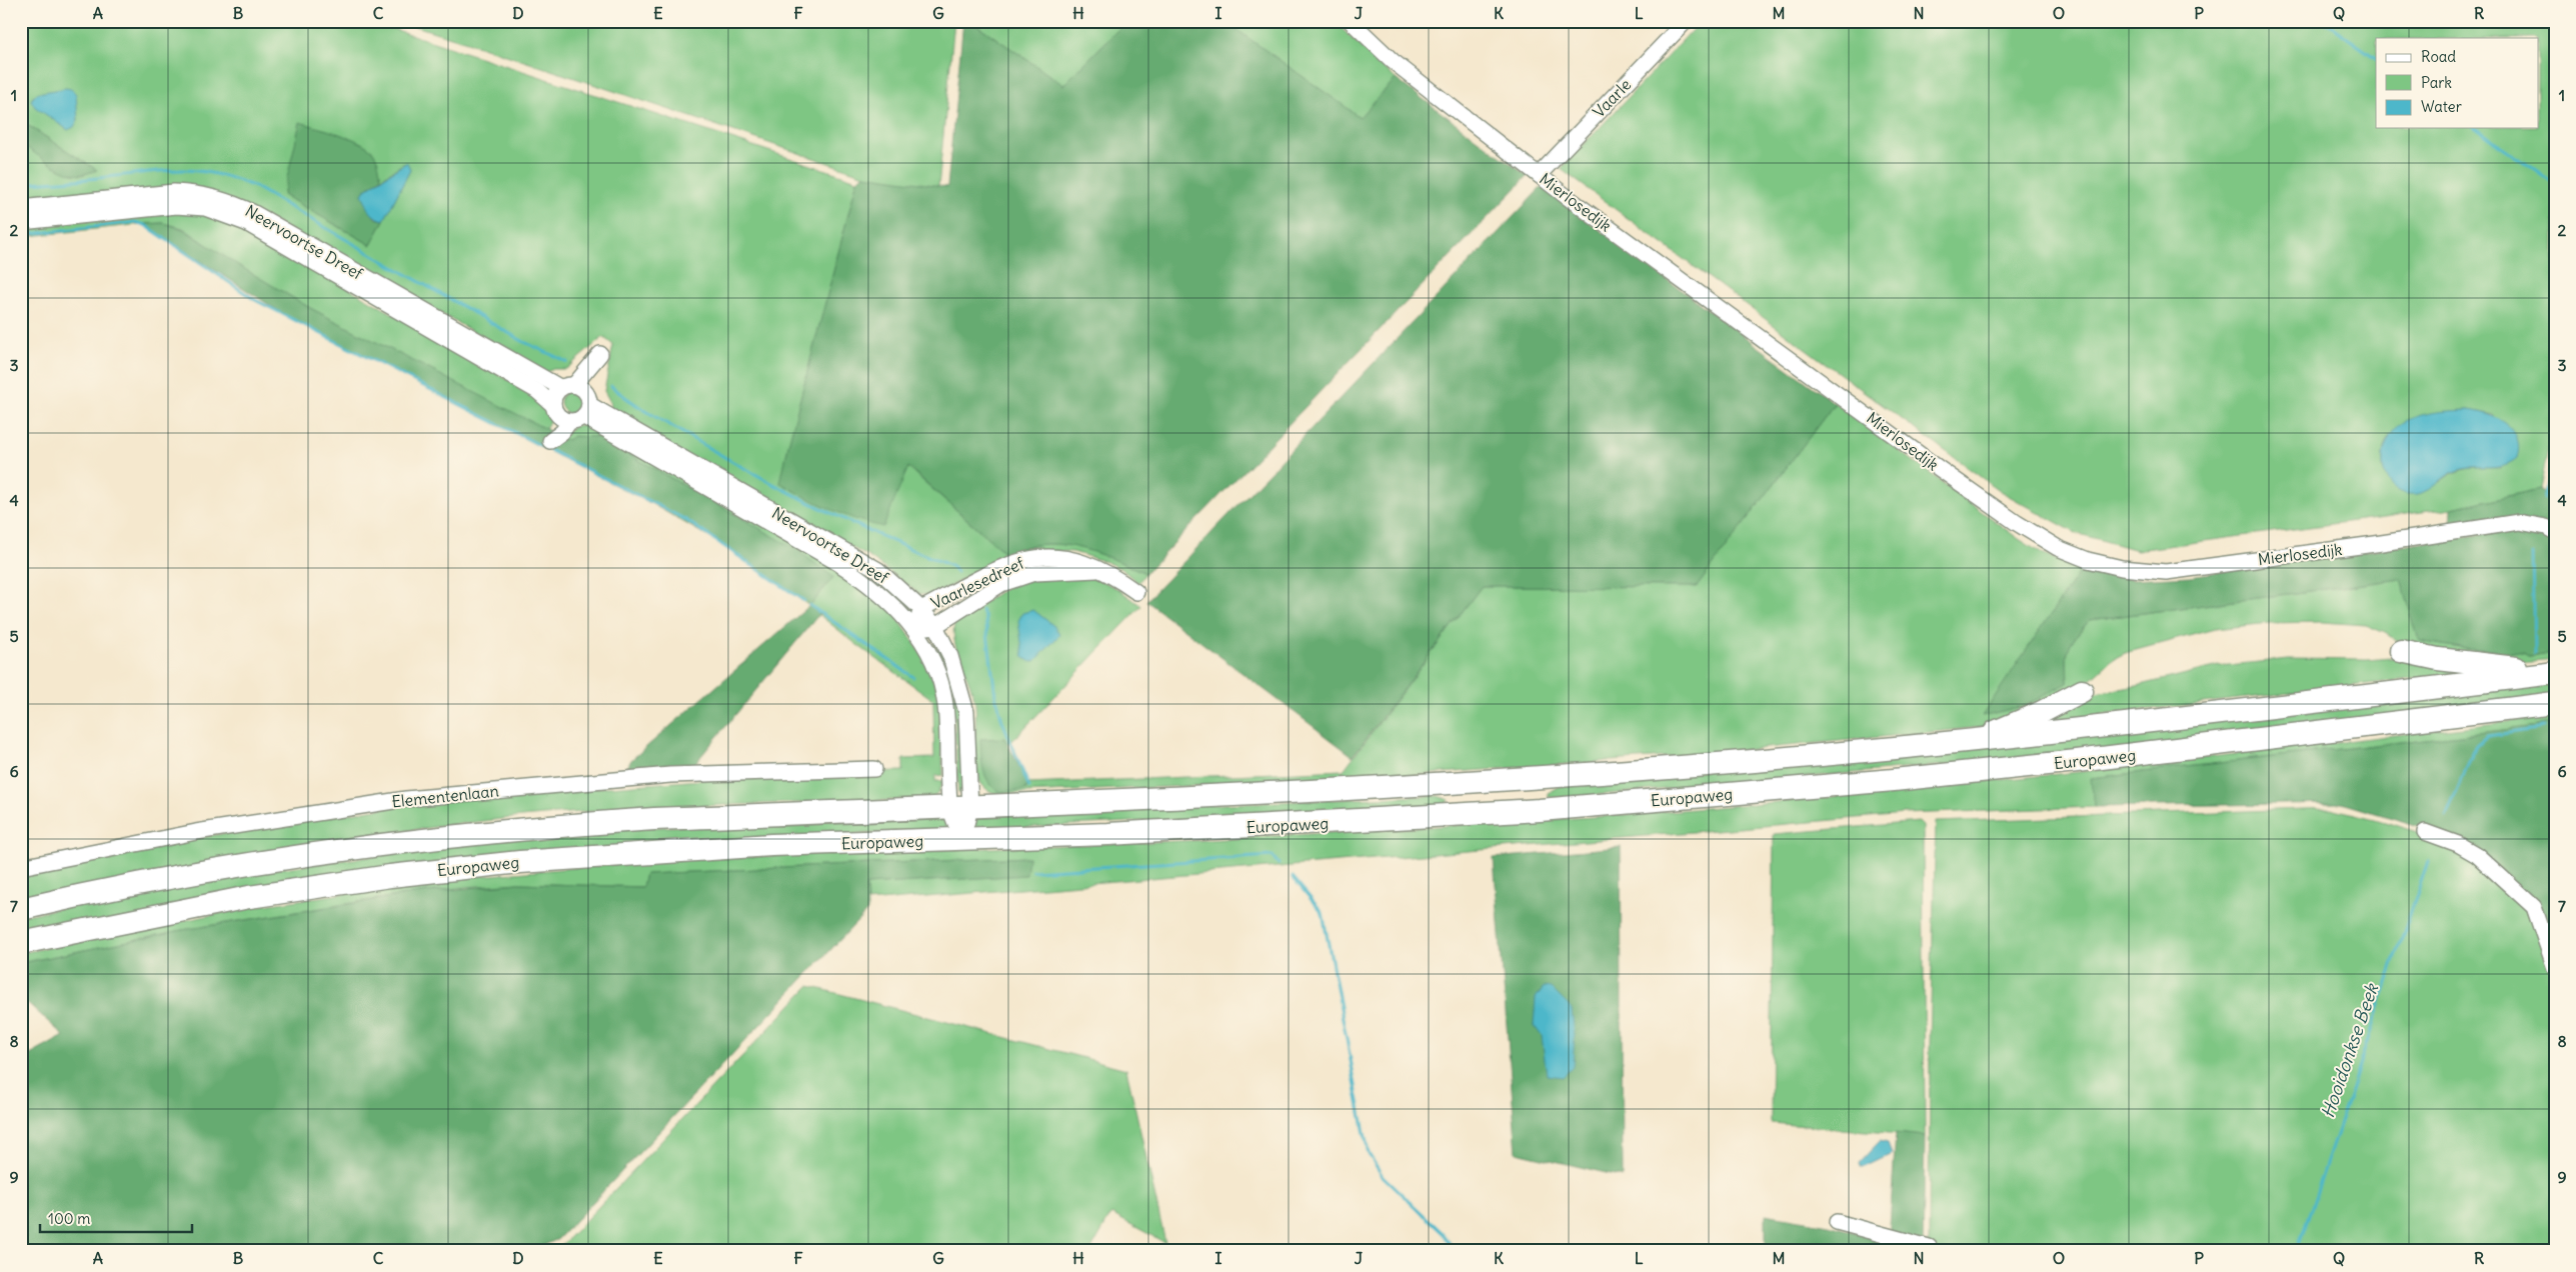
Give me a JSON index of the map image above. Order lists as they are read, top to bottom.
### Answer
{
  "streets": {
    "highway": ["Europaweg"],
    "street": [
      "Vaarle",
      "Mierlosedijk",
      "Neervoortse Dreef",
      "Vaarlesedreef",
      "Elementenlaan"
    ]
  },
  "crossings": [
    ["Vaarle", "Mierlosedijk"],
    ["Neervoortse Dreef", "Vaarlesedreef"],
    ["Neervoortse Dreef", "Europaweg"]
  ],
  "water": ["Hooidonkse Beek"],
  "legend": ["Road", "Park", "Water"],
  "scale_bar": "100 m",
  "grid": {
    "columns": [
      "A",
      "B",
      "C",
      "D",
      "E",
      "F",
      "G",
      "H",
      "I",
      "J",
      "K",
      "L",
      "M",
      "N",
      "O",
      "P",
      "Q",
      "R"
    ],
    "rows": [
      "1",
      "2",
      "3",
      "4",
      "5",
      "6",
      "7",
      "8",
      "9"
    ]
  }
}
